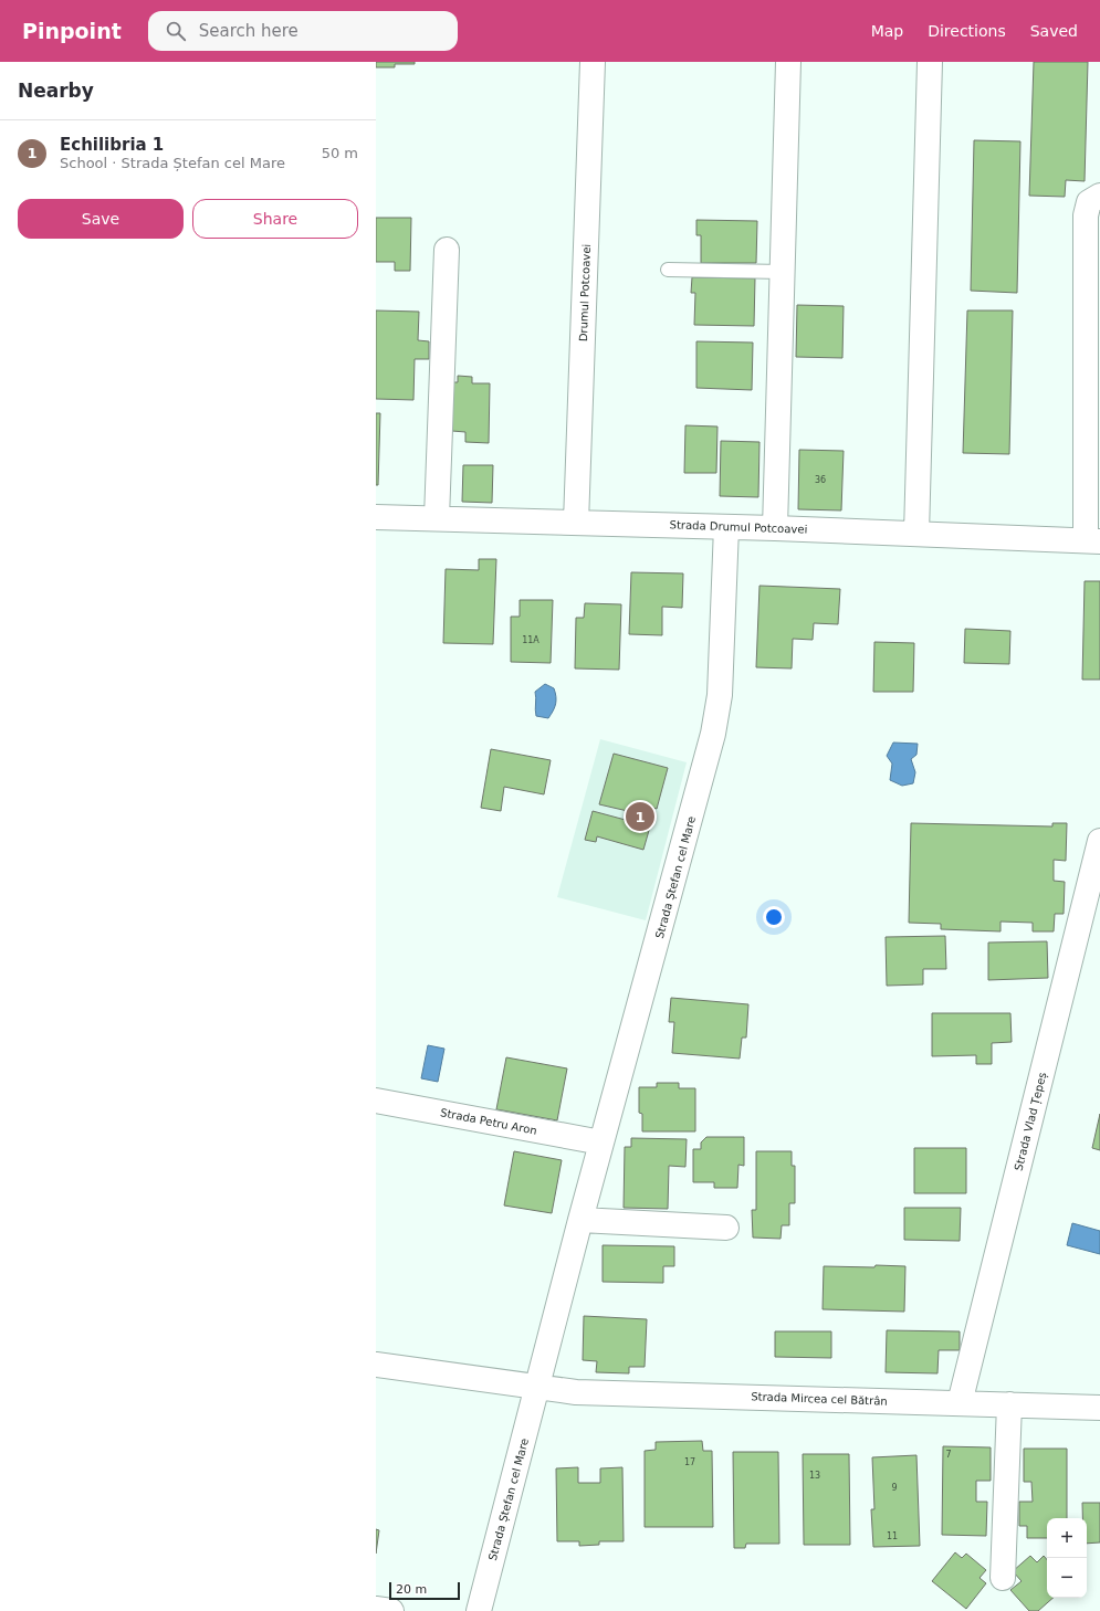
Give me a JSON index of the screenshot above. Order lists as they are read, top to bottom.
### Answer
{
  "streets": {
    "street": [
      "Drumul Potcoavei",
      "Strada Drumul Potcoavei",
      "Strada Ștefan cel Mare",
      "Strada Petru Aron",
      "Strada Vlad Țepeș",
      "Strada Mircea cel Bătrân"
    ]
  },
  "crossings": [
    ["Drumul Potcoavei", "Strada Drumul Potcoavei"],
    ["Strada Drumul Potcoavei", "Strada Ștefan cel Mare"],
    ["Strada Ștefan cel Mare", "Strada Petru Aron"],
    ["Strada Ștefan cel Mare", "Strada Mircea cel Bătrân"],
    ["Strada Vlad Țepeș", "Strada Mircea cel Bătrân"]
  ],
  "house_numbers": [
    "36",
    "11A",
    "7",
    "17",
    "13",
    "9",
    "11"
  ],
  "scale_bar": "20 m",
  "page": {
    "header": "Pinpoint",
    "search": "Search here",
    "nav": ["Map", "Directions", "Saved"],
    "heading": "Nearby",
    "list": [
      {
        "mark": "1",
        "name": "Echilibria 1",
        "note": "School · Strada Ștefan cel Mare",
        "value": "50 m"
      }
    ],
    "buttons": ["Save", "Share"],
    "pins": "1",
    "map_buttons": ["+", "−"],
    "scale": "20 m"
  }
}
